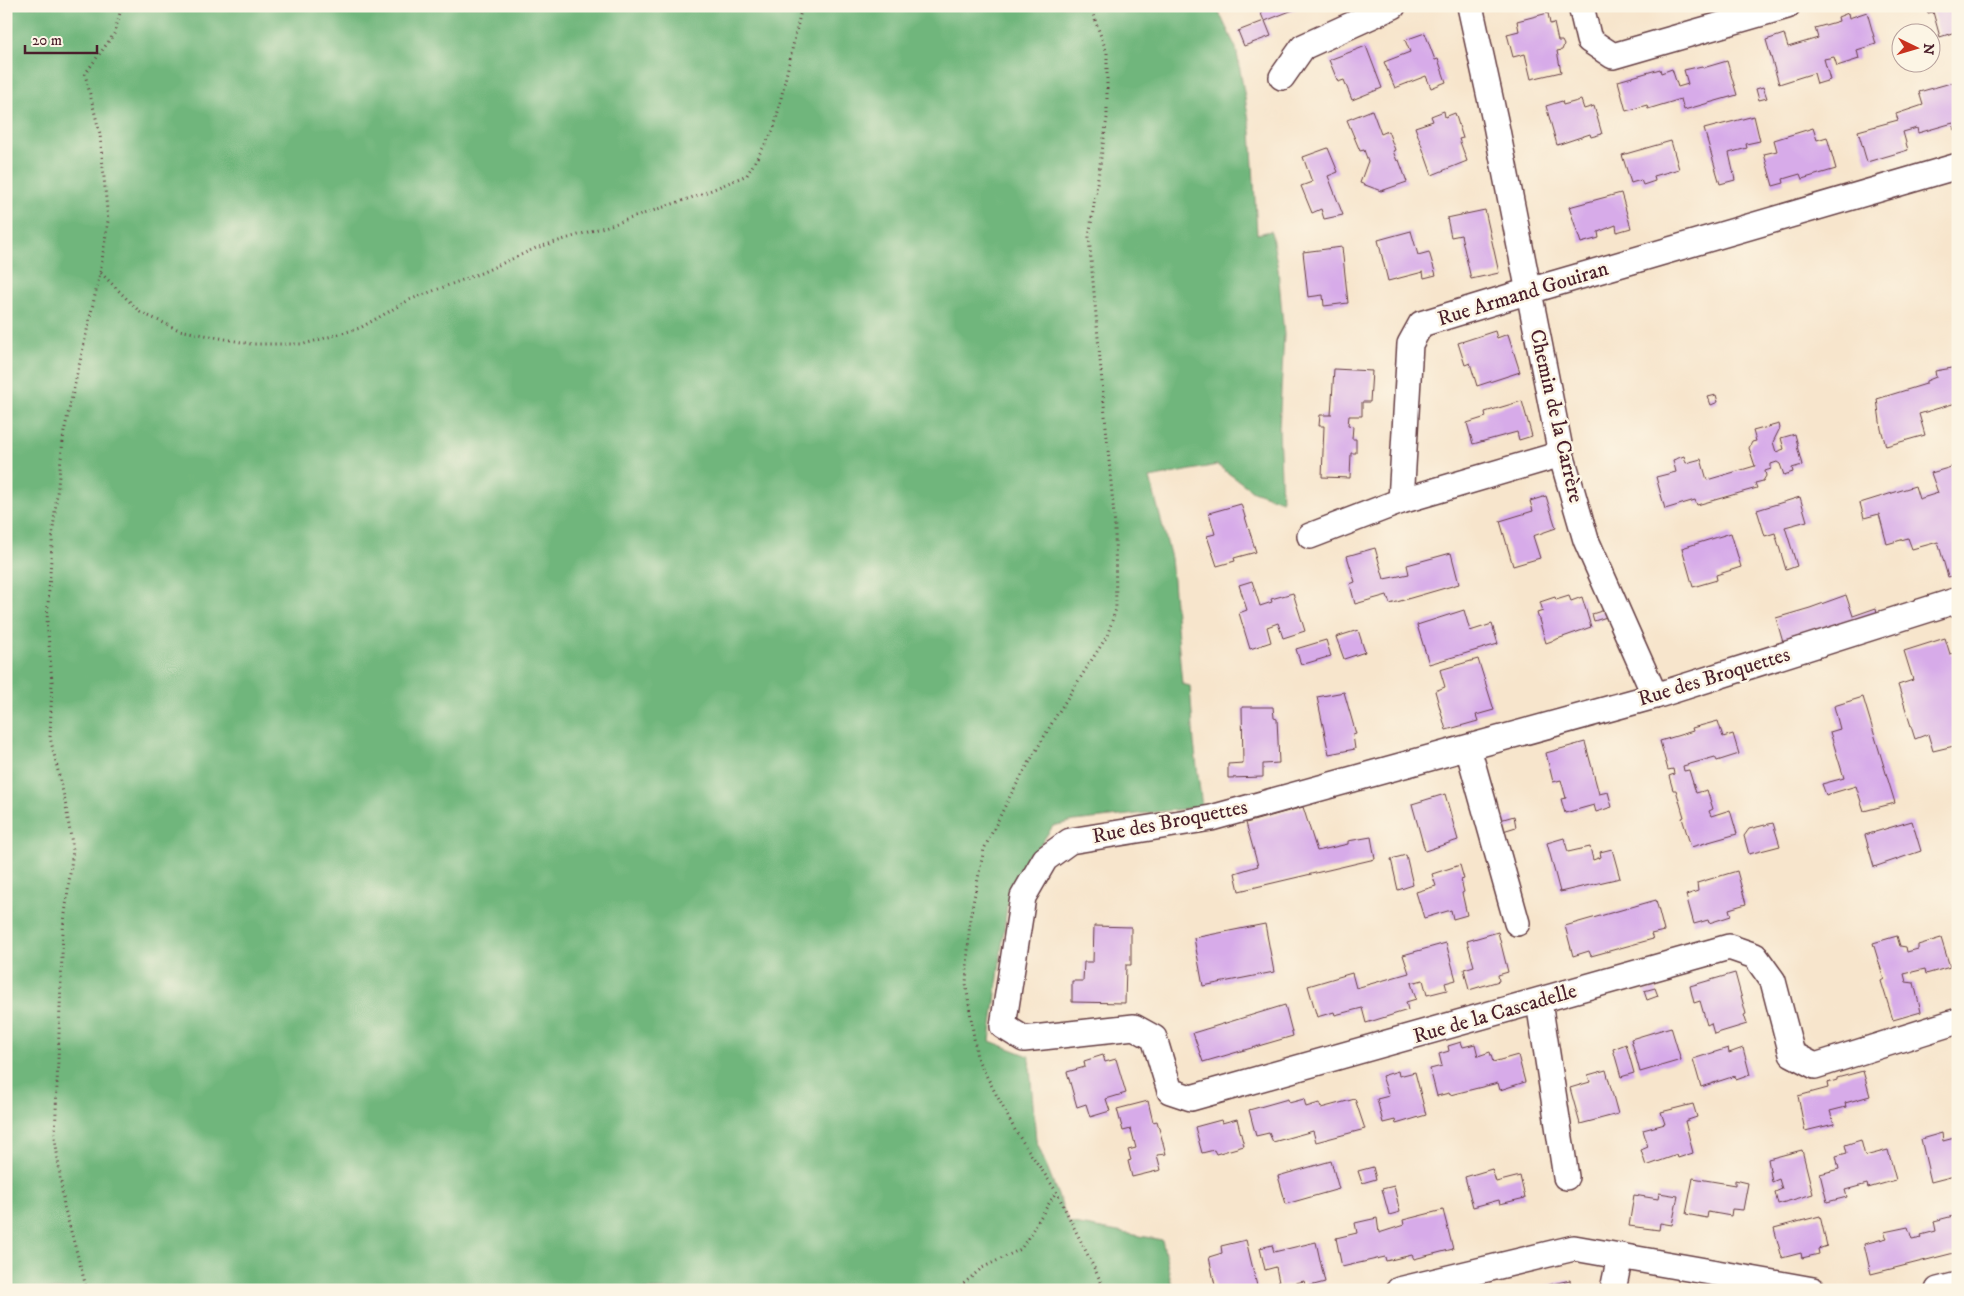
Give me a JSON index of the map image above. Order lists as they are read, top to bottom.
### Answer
{
  "streets": {
    "street": [
      "Rue Armand Gouiran",
      "Chemin de la Carrère",
      "Rue des Broquettes",
      "Rue de la Cascadelle"
    ]
  },
  "crossings": [
    ["Rue Armand Gouiran", "Chemin de la Carrère"],
    ["Chemin de la Carrère", "Rue des Broquettes"],
    ["Rue des Broquettes", "Rue de la Cascadelle"]
  ],
  "scale_bar": "20 m",
  "north": "right"
}
